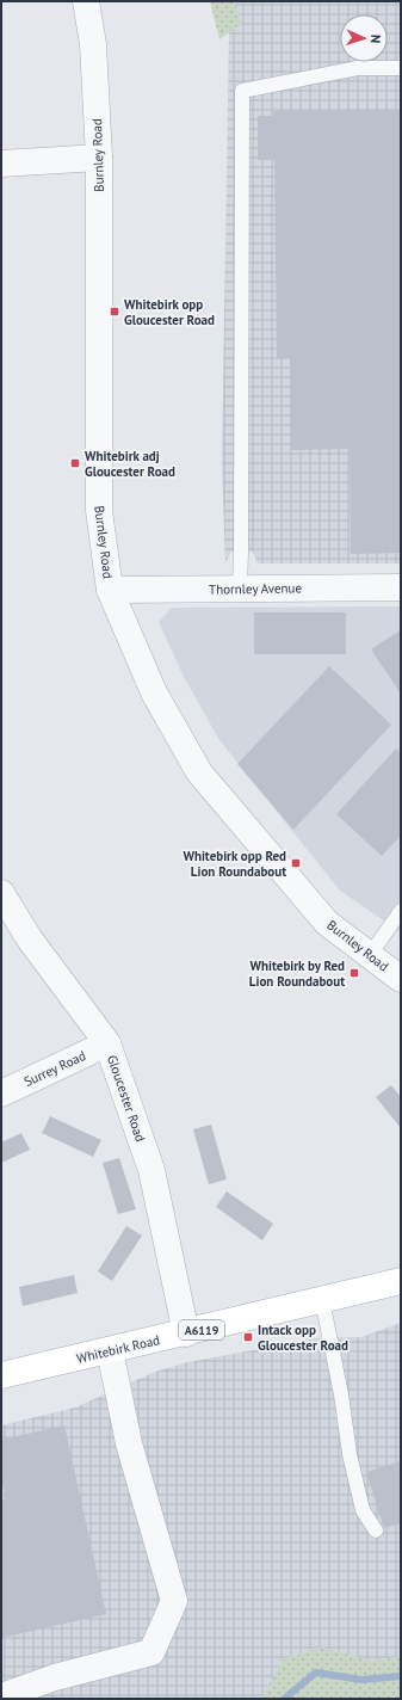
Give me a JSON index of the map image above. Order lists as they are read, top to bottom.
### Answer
{
  "streets": {
    "main road": ["A6119", "Whitebirk Road"],
    "street": [
      "Burnley Road",
      "Thornley Avenue",
      "Surrey Road",
      "Gloucester Road"
    ]
  },
  "crossings": [
    ["Burnley Road", "Thornley Avenue"],
    ["Surrey Road", "Gloucester Road"],
    ["Gloucester Road", "Whitebirk Road"]
  ],
  "places": {
    "transit": [
      "Whitebirk opp Gloucester Road",
      "Whitebirk adj Gloucester Road",
      "Whitebirk opp Red Lion Roundabout",
      "Whitebirk by Red Lion Roundabout",
      "Intack opp Gloucester Road"
    ]
  },
  "north": "right"
}
